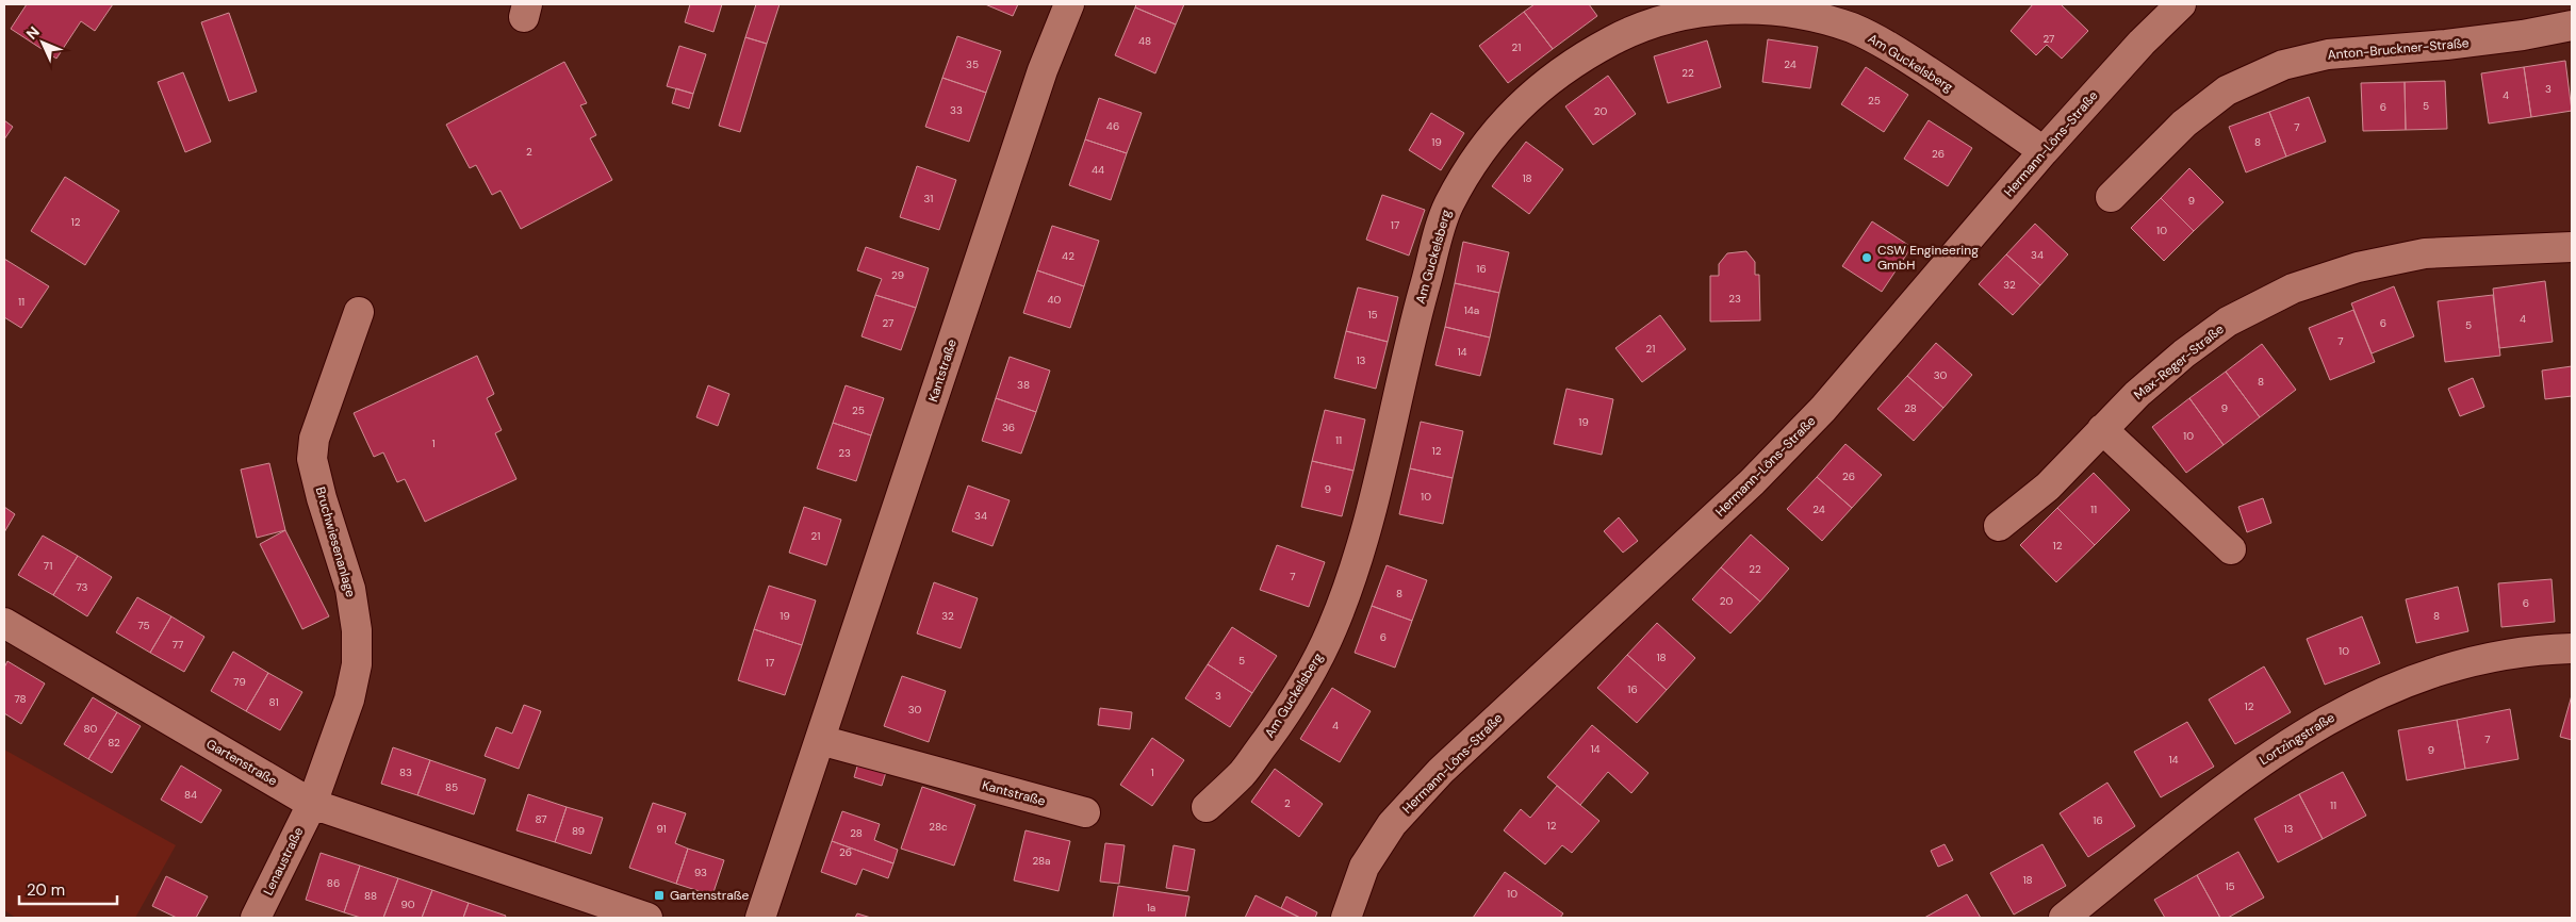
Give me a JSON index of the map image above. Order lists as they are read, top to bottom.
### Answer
{
  "streets": {
    "street": [
      "Anton-Bruckner-Straße",
      "Am Guckelsberg",
      "Hermann-Löns-Straße",
      "Max-Reger-Straße",
      "Kantstraße",
      "Bruchwiesenanlage",
      "Lortzingstraße",
      "Gartenstraße",
      "Lenaustraße"
    ]
  },
  "crossings": [
    ["Am Guckelsberg", "Hermann-Löns-Straße"],
    ["Bruchwiesenanlage", "Gartenstraße"],
    ["Bruchwiesenanlage", "Lenaustraße"],
    ["Gartenstraße", "Lenaustraße"]
  ],
  "places": {
    "other": ["CSW Engineering GmbH"],
    "transit": ["Gartenstraße"]
  },
  "house_numbers": [
    "27",
    "48",
    "21",
    "35",
    "24",
    "22",
    "3",
    "4",
    "25",
    "5",
    "6",
    "33",
    "20",
    "46",
    "7",
    "19",
    "8",
    "2",
    "26",
    "44",
    "18",
    "31",
    "9",
    "12",
    "17",
    "10",
    "34",
    "42",
    "16",
    "29",
    "32",
    "23",
    "40",
    "11",
    "14a",
    "15",
    "4",
    "27",
    "6",
    "5",
    "7",
    "21",
    "14",
    "13",
    "30",
    "8",
    "38",
    "28",
    "9",
    "25",
    "19",
    "36",
    "10",
    "11",
    "1",
    "12",
    "23",
    "26",
    "9",
    "10",
    "24",
    "11",
    "34",
    "21",
    "12",
    "71",
    "22",
    "7",
    "73",
    "8",
    "20",
    "6",
    "19",
    "32",
    "8",
    "75",
    "6",
    "77",
    "10",
    "18",
    "5",
    "17",
    "79",
    "16",
    "3",
    "78",
    "81",
    "12",
    "30",
    "4",
    "80",
    "7",
    "82",
    "14",
    "9",
    "14",
    "83",
    "1",
    "85",
    "84",
    "2",
    "11",
    "87",
    "16",
    "12",
    "28c",
    "91",
    "13",
    "89",
    "28",
    "26",
    "28a",
    "93",
    "18",
    "86",
    "15",
    "10",
    "88",
    "90",
    "1a"
  ],
  "scale_bar": "20 m",
  "north": "top left"
}
